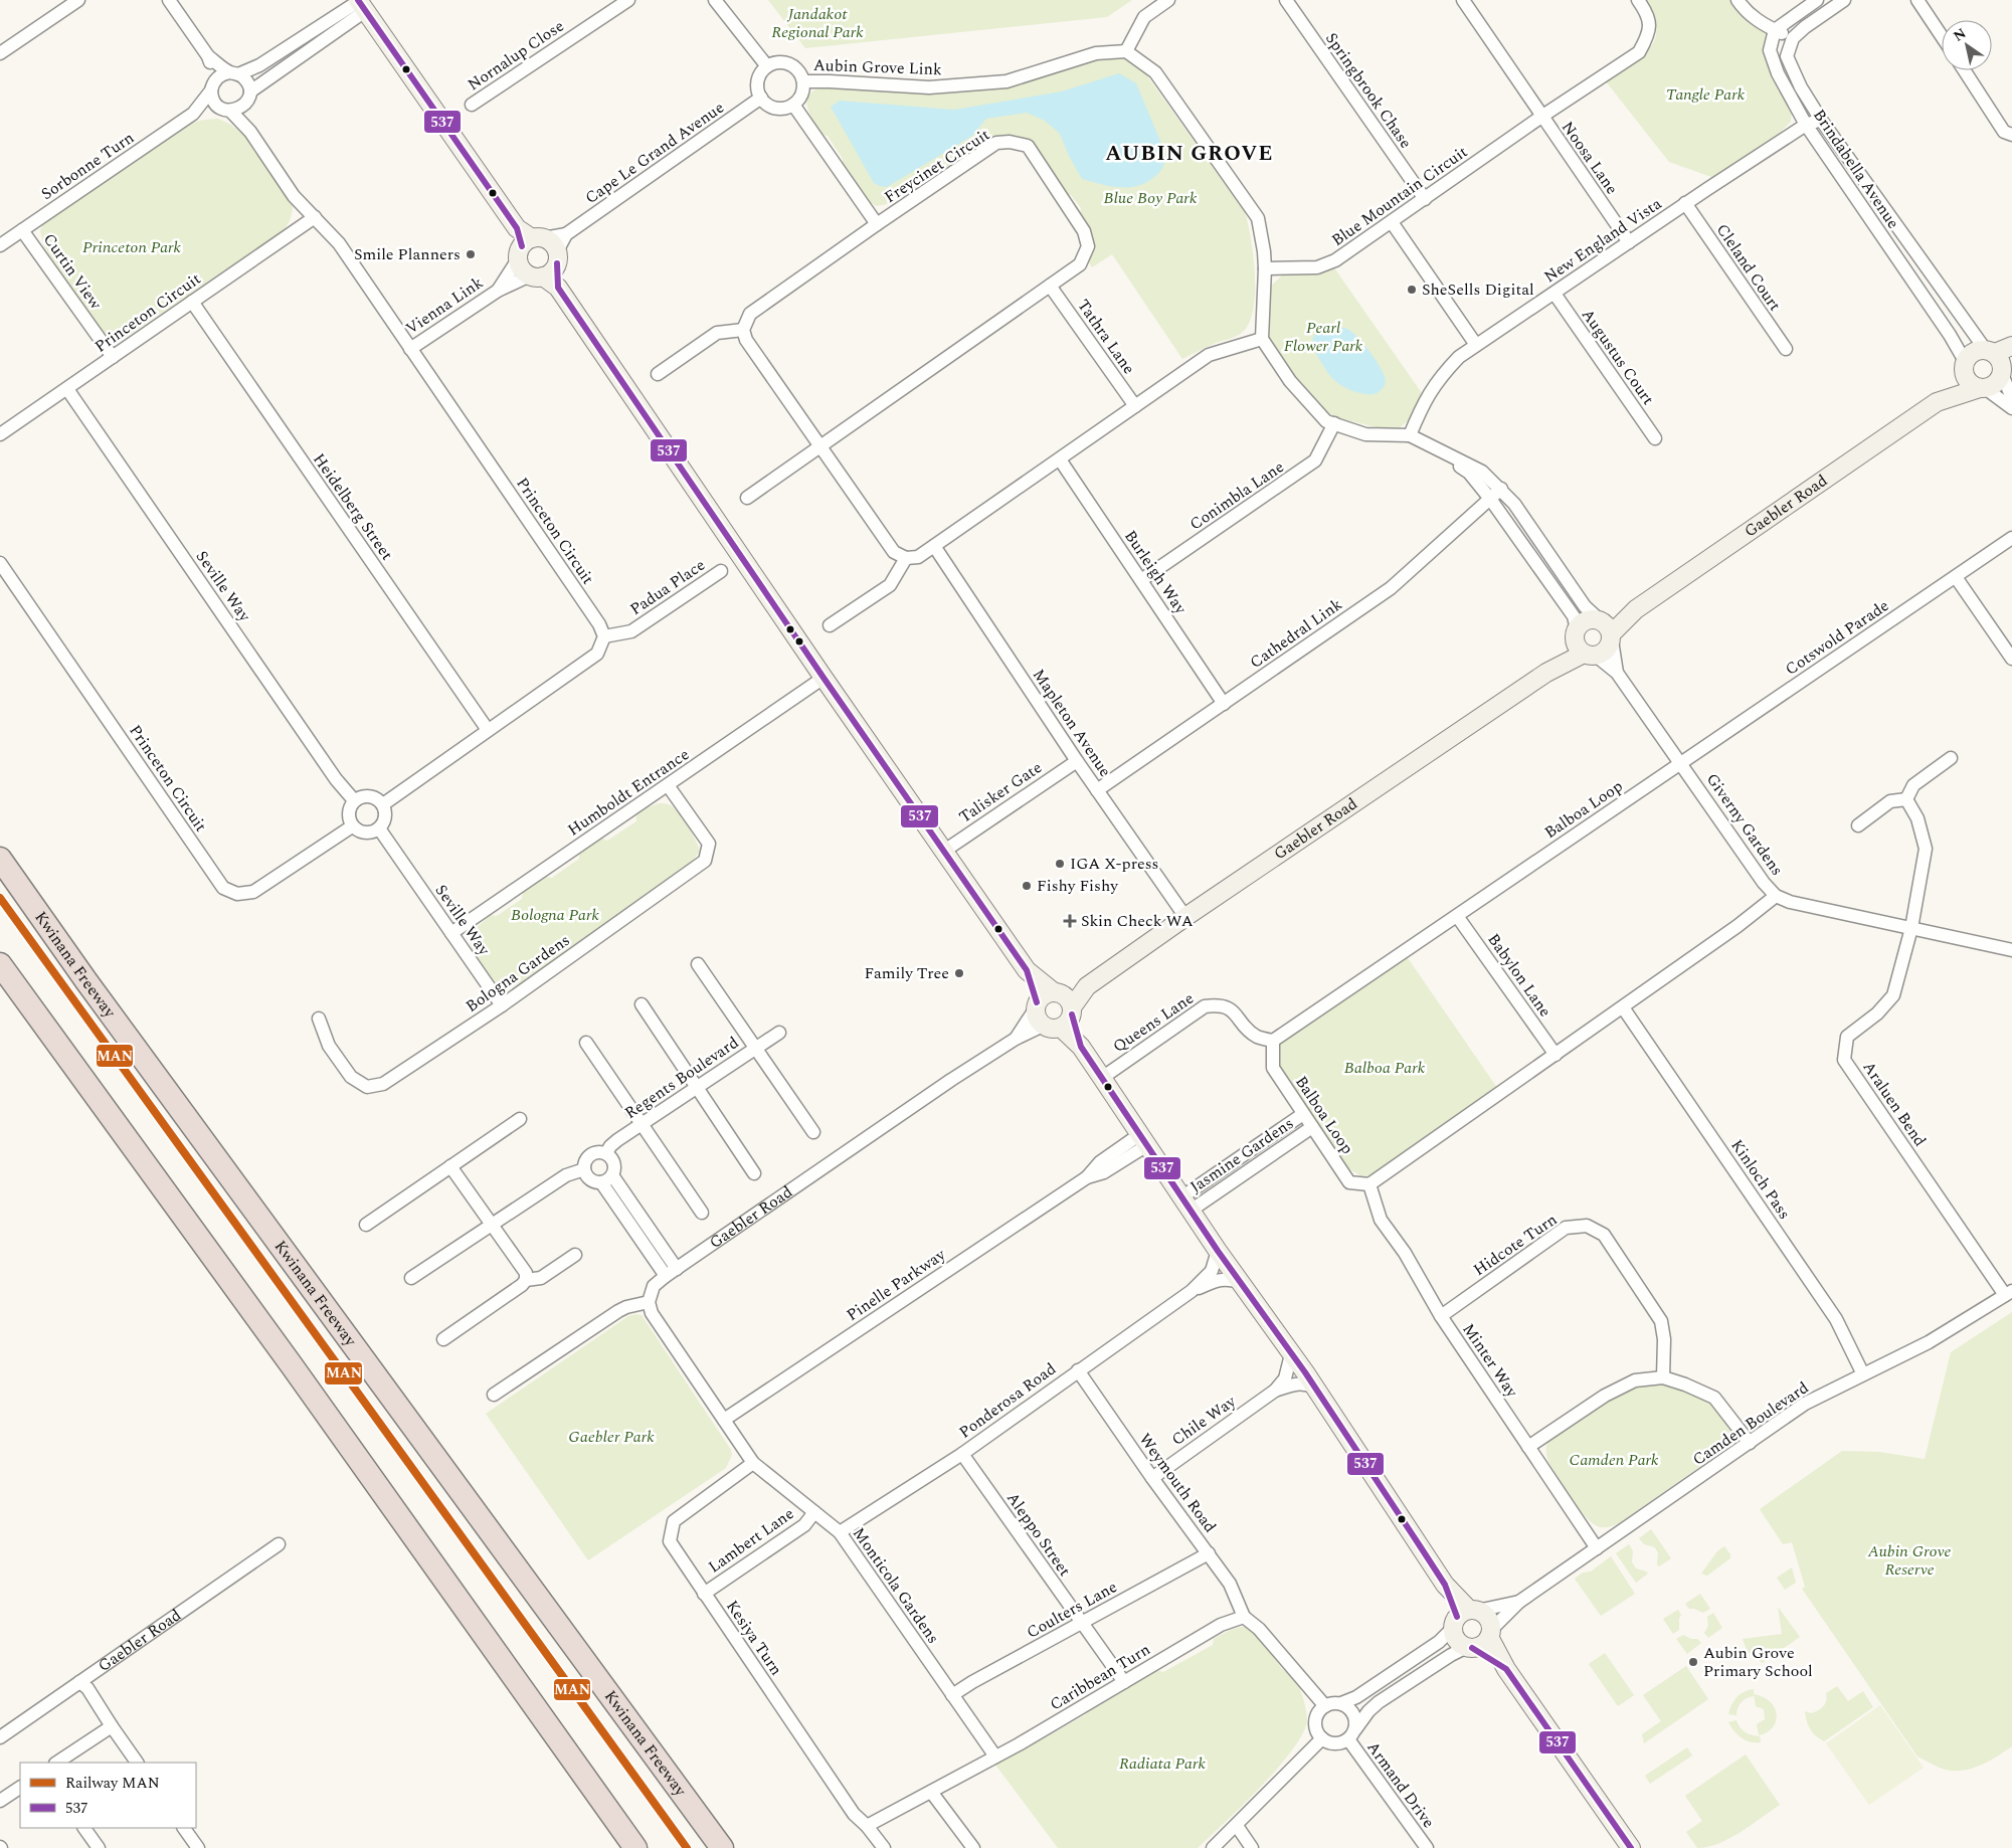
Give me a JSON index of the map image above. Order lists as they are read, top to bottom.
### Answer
{
  "streets": {
    "highway": ["Kwinana Freeway"],
    "street": [
      "Nornalup Close",
      "Aubin Grove Link",
      "Springbrook Chase",
      "Cape Le Grand Avenue",
      "Noosa Lane",
      "Sorbonne Turn",
      "Freycinet Circuit",
      "Brindabella Avenue",
      "Blue Mountain Circuit",
      "New England Vista",
      "Cleland Court",
      "Curtin View",
      "Vienna Link",
      "Princeton Circuit",
      "Tathra Lane",
      "Augustus Court",
      "Conimbla Lane",
      "Gaebler Road",
      "Heidelberg Street",
      "Burleigh Way",
      "Seville Way",
      "Padua Place",
      "Cathedral Link",
      "Cotswold Parade",
      "Mapleton Avenue",
      "Humboldt Entrance",
      "Talisker Gate",
      "Balboa Loop",
      "Giverny Gardens",
      "Bologna Gardens",
      "Babylon Lane",
      "Queens Lane",
      "Regents Boulevard",
      "Araluen Bend",
      "Jasmine Gardens",
      "Kinloch Pass",
      "Hidcote Turn",
      "Pinelle Parkway",
      "Minter Way",
      "Ponderosa Road",
      "Chile Way",
      "Camden Boulevard",
      "Weymouth Road",
      "Aleppo Street",
      "Lambert Lane",
      "Monticola Gardens",
      "Coulters Lane",
      "Kesiya Turn",
      "Caribbean Turn",
      "Armand Drive"
    ]
  },
  "crossings": [
    ["Aubin Grove Link", "Cape Le Grand Avenue"],
    ["Springbrook Chase", "Blue Mountain Circuit"],
    ["Cape Le Grand Avenue", "Vienna Link"],
    ["Noosa Lane", "Blue Mountain Circuit"],
    ["Noosa Lane", "New England Vista"],
    ["Sorbonne Turn", "Curtin View"],
    ["Sorbonne Turn", "Princeton Circuit"],
    ["Freycinet Circuit", "Tathra Lane"],
    ["Brindabella Avenue", "New England Vista"],
    ["Brindabella Avenue", "Gaebler Road"],
    ["New England Vista", "Cleland Court"],
    ["New England Vista", "Augustus Court"],
    ["Curtin View", "Princeton Circuit"],
    ["Vienna Link", "Princeton Circuit"],
    ["Princeton Circuit", "Heidelberg Street"],
    ["Princeton Circuit", "Seville Way"],
    ["Princeton Circuit", "Padua Place"],
    ["Conimbla Lane", "Burleigh Way"],
    ["Gaebler Road", "Mapleton Avenue"],
    ["Gaebler Road", "Giverny Gardens"],
    ["Gaebler Road", "Monticola Gardens"],
    ["Burleigh Way", "Cathedral Link"],
    ["Seville Way", "Humboldt Entrance"],
    ["Seville Way", "Bologna Gardens"],
    ["Cathedral Link", "Mapleton Avenue"],
    ["Cotswold Parade", "Balboa Loop"],
    ["Cotswold Parade", "Giverny Gardens"],
    ["Mapleton Avenue", "Talisker Gate"],
    ["Humboldt Entrance", "Bologna Gardens"],
    ["Balboa Loop", "Giverny Gardens"],
    ["Balboa Loop", "Babylon Lane"],
    ["Balboa Loop", "Queens Lane"],
    ["Balboa Loop", "Jasmine Gardens"],
    ["Balboa Loop", "Minter Way"],
    ["Giverny Gardens", "Araluen Bend"],
    ["Araluen Bend", "Camden Boulevard"],
    ["Kinloch Pass", "Camden Boulevard"],
    ["Hidcote Turn", "Minter Way"],
    ["Pinelle Parkway", "Monticola Gardens"],
    ["Minter Way", "Camden Boulevard"],
    ["Ponderosa Road", "Weymouth Road"],
    ["Ponderosa Road", "Aleppo Street"],
    ["Ponderosa Road", "Monticola Gardens"],
    ["Chile Way", "Weymouth Road"],
    ["Weymouth Road", "Coulters Lane"],
    ["Weymouth Road", "Caribbean Turn"],
    ["Aleppo Street", "Coulters Lane"],
    ["Aleppo Street", "Caribbean Turn"],
    ["Lambert Lane", "Monticola Gardens"],
    ["Lambert Lane", "Kesiya Turn"],
    ["Monticola Gardens", "Coulters Lane"],
    ["Monticola Gardens", "Kesiya Turn"],
    ["Monticola Gardens", "Caribbean Turn"],
    ["Kesiya Turn", "Caribbean Turn"]
  ],
  "districts": ["AUBIN GROVE"],
  "parks": [
    "Jandakot Regional Park",
    "Tangle Park",
    "Blue Boy Park",
    "Princeton Park",
    "Pearl Flower Park",
    "Bologna Park",
    "Balboa Park",
    "Gaebler Park",
    "Camden Park",
    "Aubin Grove Reserve",
    "Radiata Park"
  ],
  "places": {
    "other": [
      "Smile Planners",
      "SheSells Digital",
      "IGA X-press",
      "Fishy Fishy",
      "Family Tree",
      "Aubin Grove Primary School"
    ],
    "health": ["Skin Check WA"]
  },
  "lines": ["transit line 537", "rail line MAN"],
  "legend": ["Railway MAN", "537"],
  "north": "top left"
}
